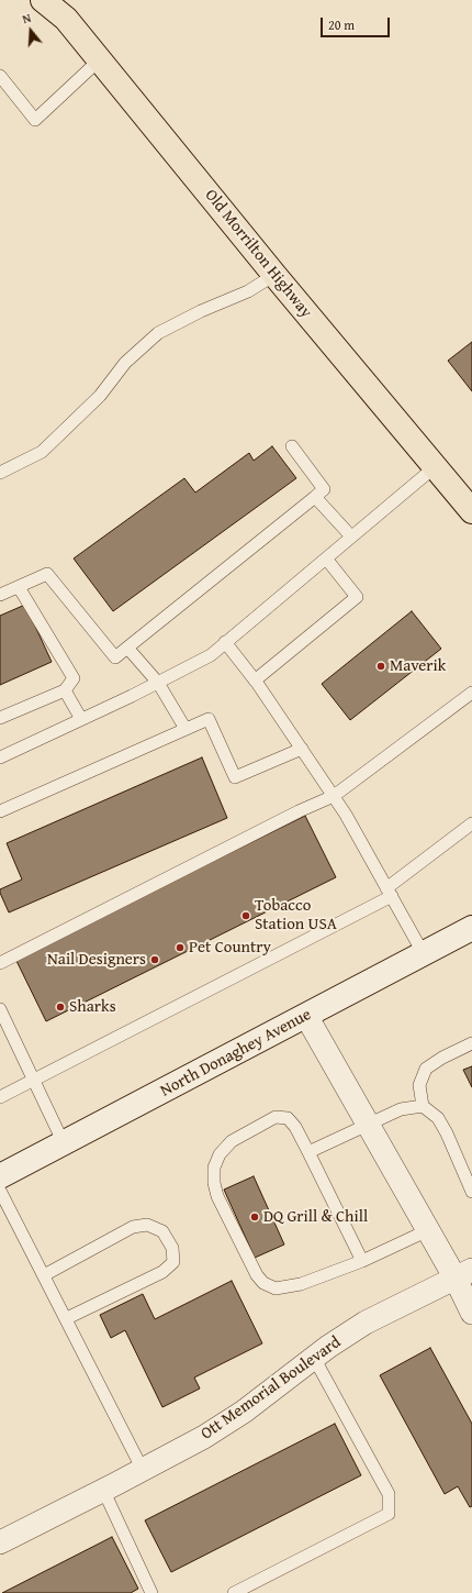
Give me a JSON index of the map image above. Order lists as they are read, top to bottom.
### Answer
{
  "streets": {
    "main road": ["Old Morrilton Highway"],
    "street": ["North Donaghey Avenue", "Ott Memorial Boulevard"]
  },
  "places": [
    "Maverik",
    "Tobacco Station USA",
    "Pet Country",
    "Nail Designers",
    "Sharks",
    "DQ Grill & Chill"
  ],
  "scale_bar": "20 m",
  "north": "top"
}
